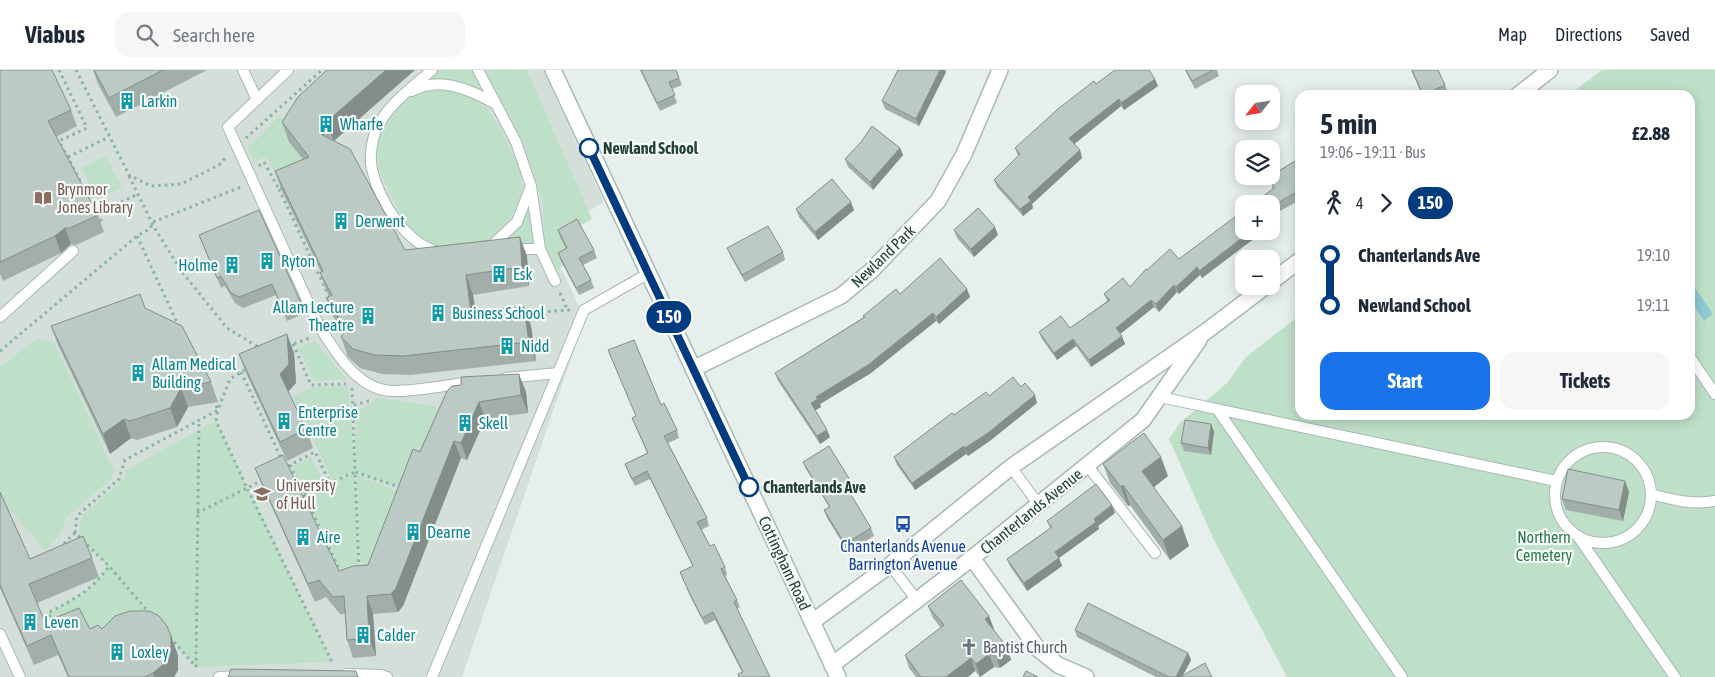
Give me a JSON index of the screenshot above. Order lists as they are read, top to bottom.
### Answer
{
  "streets": {
    "street": ["Newland Park", "Chanterlands Avenue", "Cottingham Road"]
  },
  "crossings": [
    ["Newland Park", "Cottingham Road"],
    ["Chanterlands Avenue", "Cottingham Road"]
  ],
  "parks": ["Northern Cemetery"],
  "places": {
    "building": [
      "Larkin",
      "Wharfe",
      "Derwent",
      "Ryton",
      "Holme",
      "Esk",
      "Business School",
      "Allam Lecture Theatre",
      "Nidd",
      "Allam Medical Building",
      "Enterprise Centre",
      "Skell",
      "Dearne",
      "Aire",
      "Leven",
      "Calder",
      "Loxley"
    ],
    "other": ["Newland School", "Chanterlands Ave"],
    "library": ["Brynmor Jones Library"],
    "school or university": ["University of Hull"],
    "bus stop": ["Chanterlands Avenue Barrington Avenue"],
    "church": ["Baptist Church"]
  },
  "lines": ["bus line 150"],
  "north": "bottom left",
  "page": {
    "header": "Viabus",
    "search": "Search here",
    "nav": ["Map", "Directions", "Saved"],
    "on_map": "150",
    "map_buttons": ["+", "−"],
    "heading": ["5 min", "19:06 – 19:11 · Bus", "£2.88"],
    "legs": ["4", "150"],
    "list": [
      {
        "name": "Chanterlands Ave",
        "value": "19:10"
      },
      {
        "name": "Newland School",
        "value": "19:11"
      }
    ],
    "buttons": ["Start", "Tickets"]
  }
}
